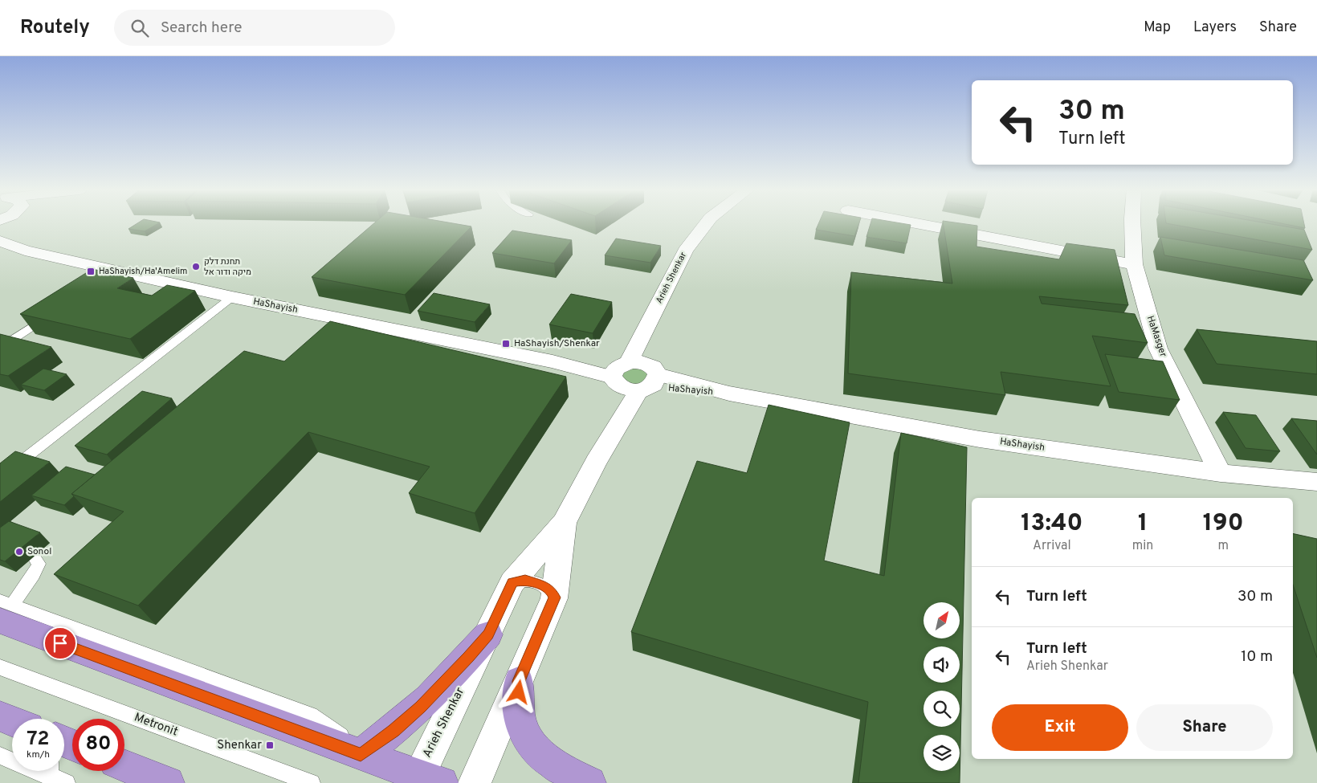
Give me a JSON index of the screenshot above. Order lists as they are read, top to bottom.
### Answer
{
  "streets": {
    "street": ["Arieh Shenkar", "HaShayish", "HaMasger"],
    "lane": ["Metronit"]
  },
  "crossings": [
    ["Arieh Shenkar", "HaShayish"],
    ["HaShayish", "HaMasger"]
  ],
  "places": {
    "other": ["תחנת דלק מיקה ודור אל", "Sonol"],
    "transit": ["HaShayish/Ha'Amelim", "HaShayish/Shenkar", "Shenkar"]
  },
  "north": "top right",
  "page": {
    "header": "Routely",
    "search": "Search here",
    "nav": ["Map", "Layers", "Share"],
    "turn": ["30 m", "Turn left"],
    "eta": [
      "13:40",
      "Arrival",
      "1",
      "min",
      "190",
      "m"
    ],
    "list": [
      {
        "name": "Turn left",
        "value": "30 m"
      },
      {
        "name": "Turn left",
        "note": "Arieh Shenkar",
        "value": "10 m"
      }
    ],
    "buttons": ["Exit", "Share"],
    "speed": "72 km/h",
    "limit": "80"
  }
}
